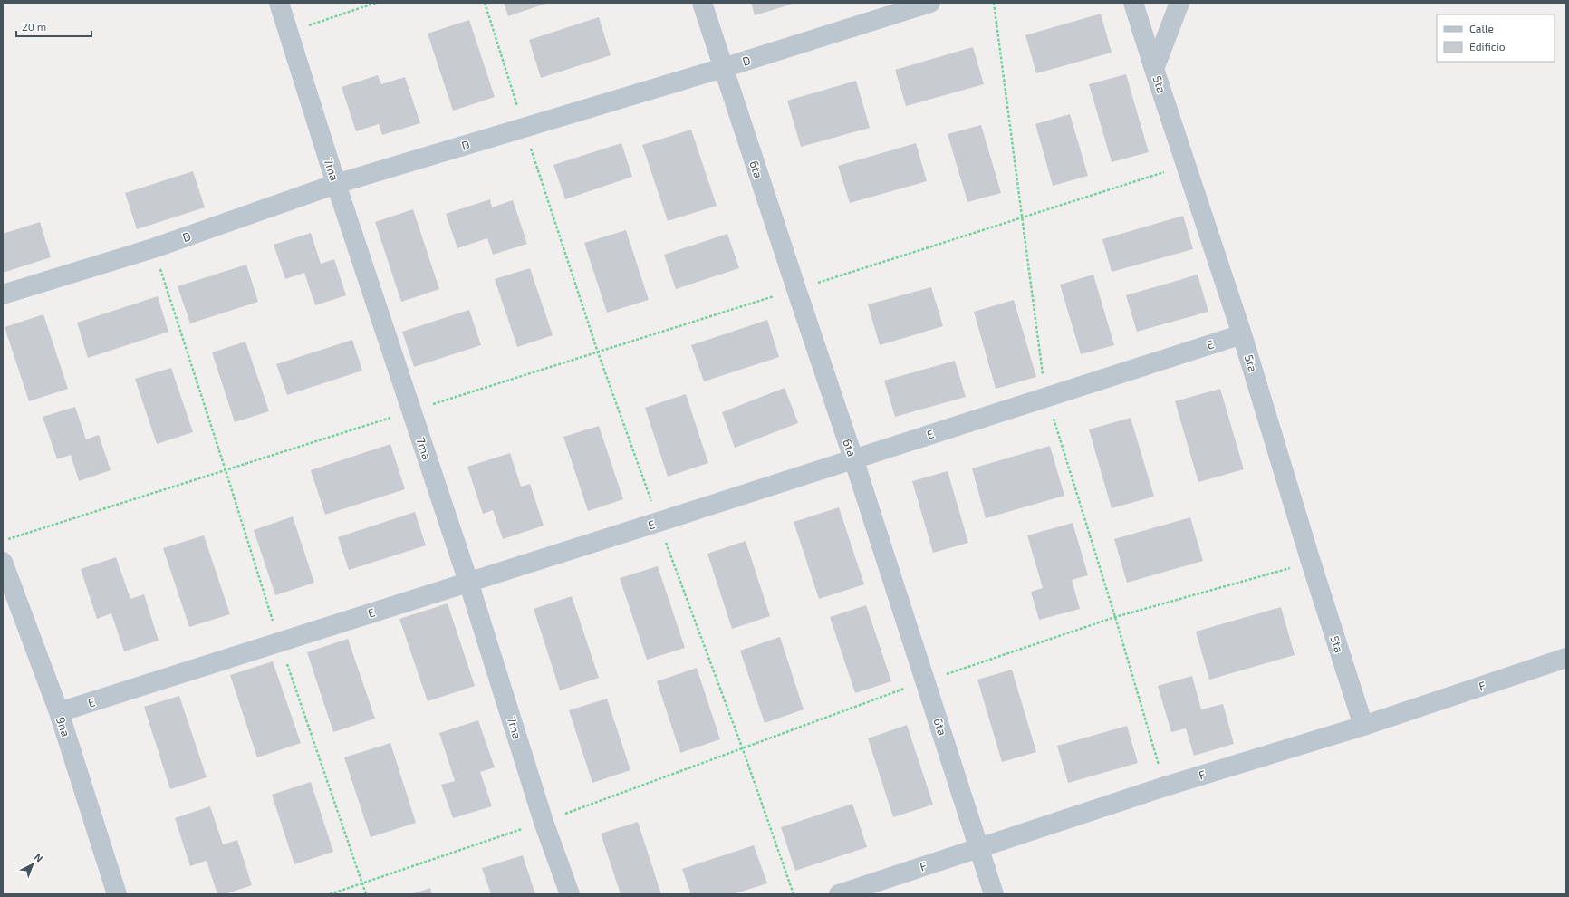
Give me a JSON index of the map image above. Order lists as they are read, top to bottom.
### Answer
{
  "streets": {
    "street": [
      "D",
      "5ta",
      "7ma",
      "6ta",
      "E",
      "F",
      "9na"
    ]
  },
  "crossings": [
    ["D", "7ma"],
    ["D", "6ta"],
    ["5ta", "E"],
    ["5ta", "F"],
    ["7ma", "E"],
    ["6ta", "E"],
    ["6ta", "F"],
    ["E", "9na"]
  ],
  "legend": ["Calle", "Edificio"],
  "scale_bar": "20 m",
  "north": "top right"
}
